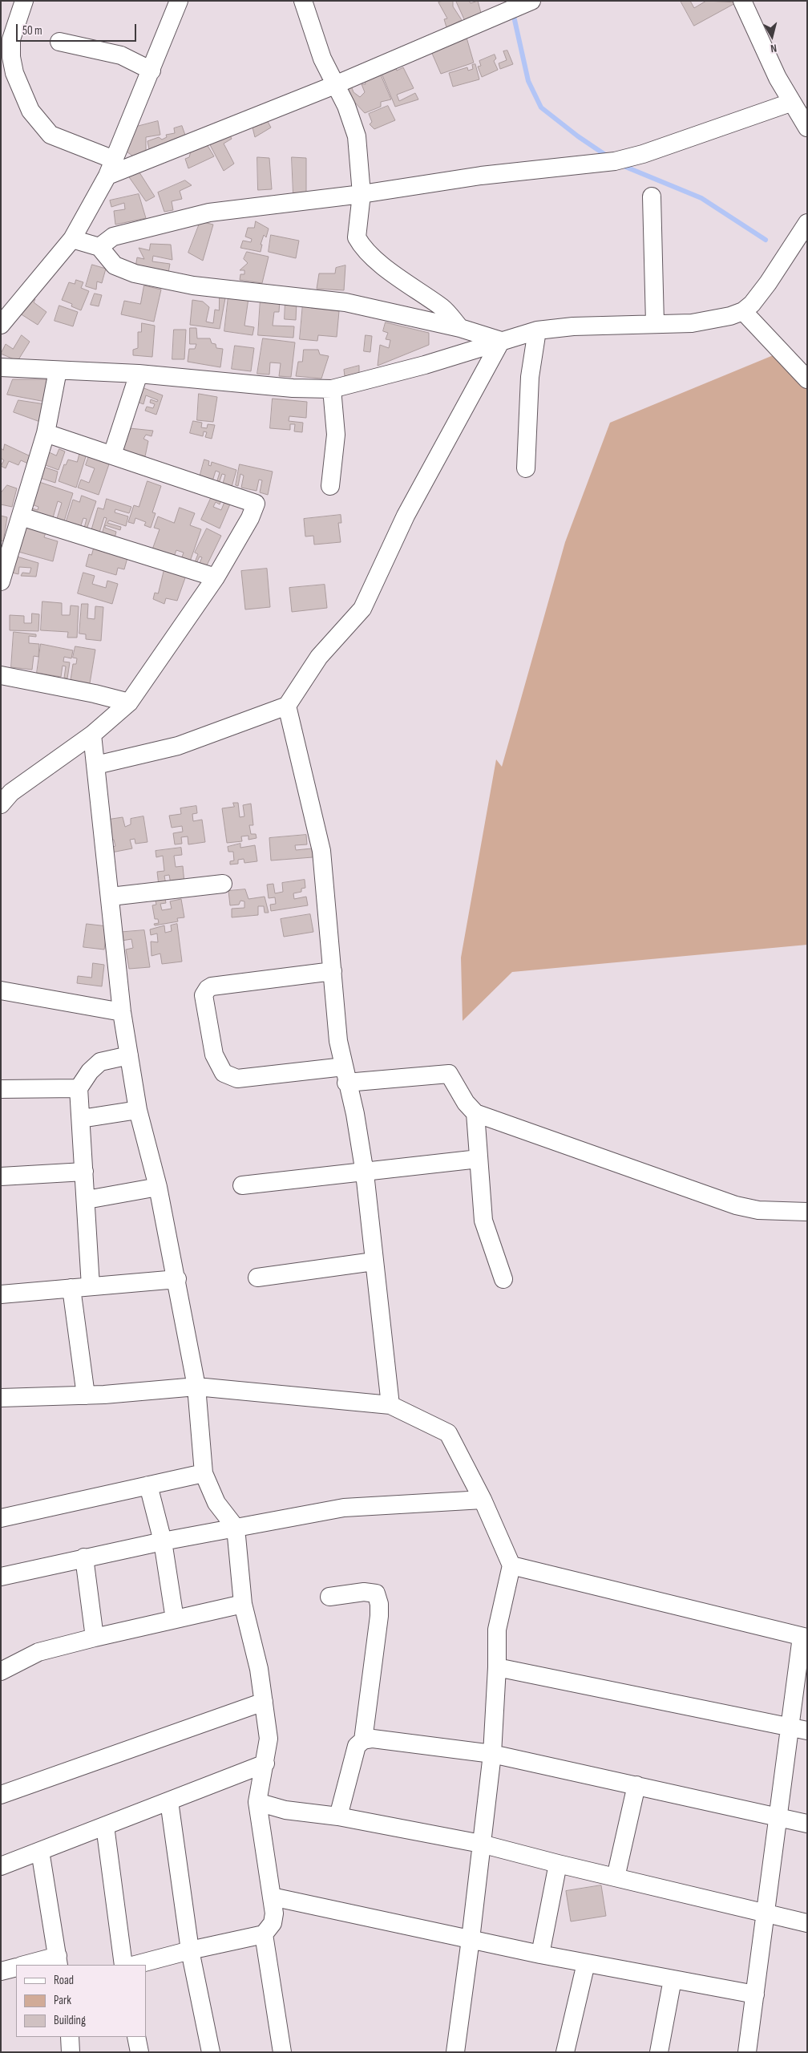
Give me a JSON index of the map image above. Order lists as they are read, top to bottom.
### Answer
{
  "legend": ["Road", "Park", "Building"],
  "scale_bar": "50 m",
  "north": "bottom"
}
